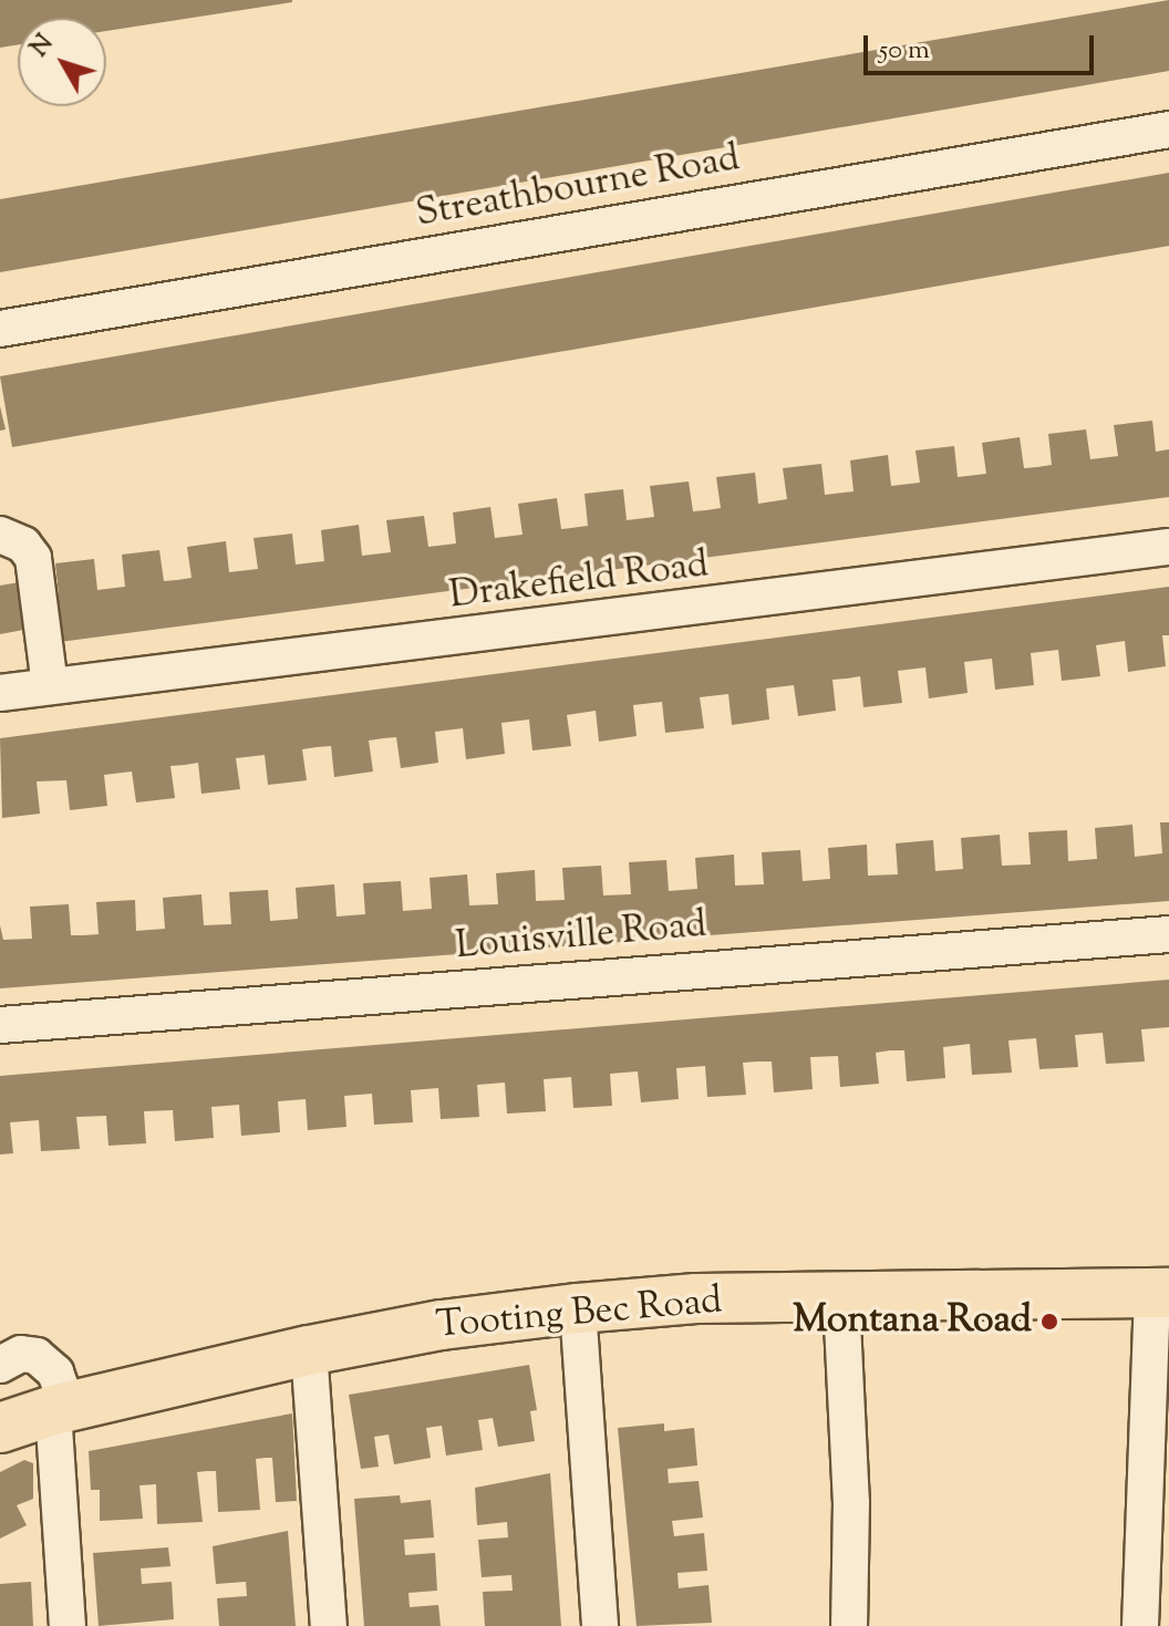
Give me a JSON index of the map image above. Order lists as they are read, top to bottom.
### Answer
{
  "streets": {
    "highway": ["Tooting Bec Road"],
    "street": ["Streathbourne Road", "Drakefield Road", "Louisville Road"]
  },
  "places": ["Montana Road"],
  "scale_bar": "50 m",
  "north": "top left"
}
